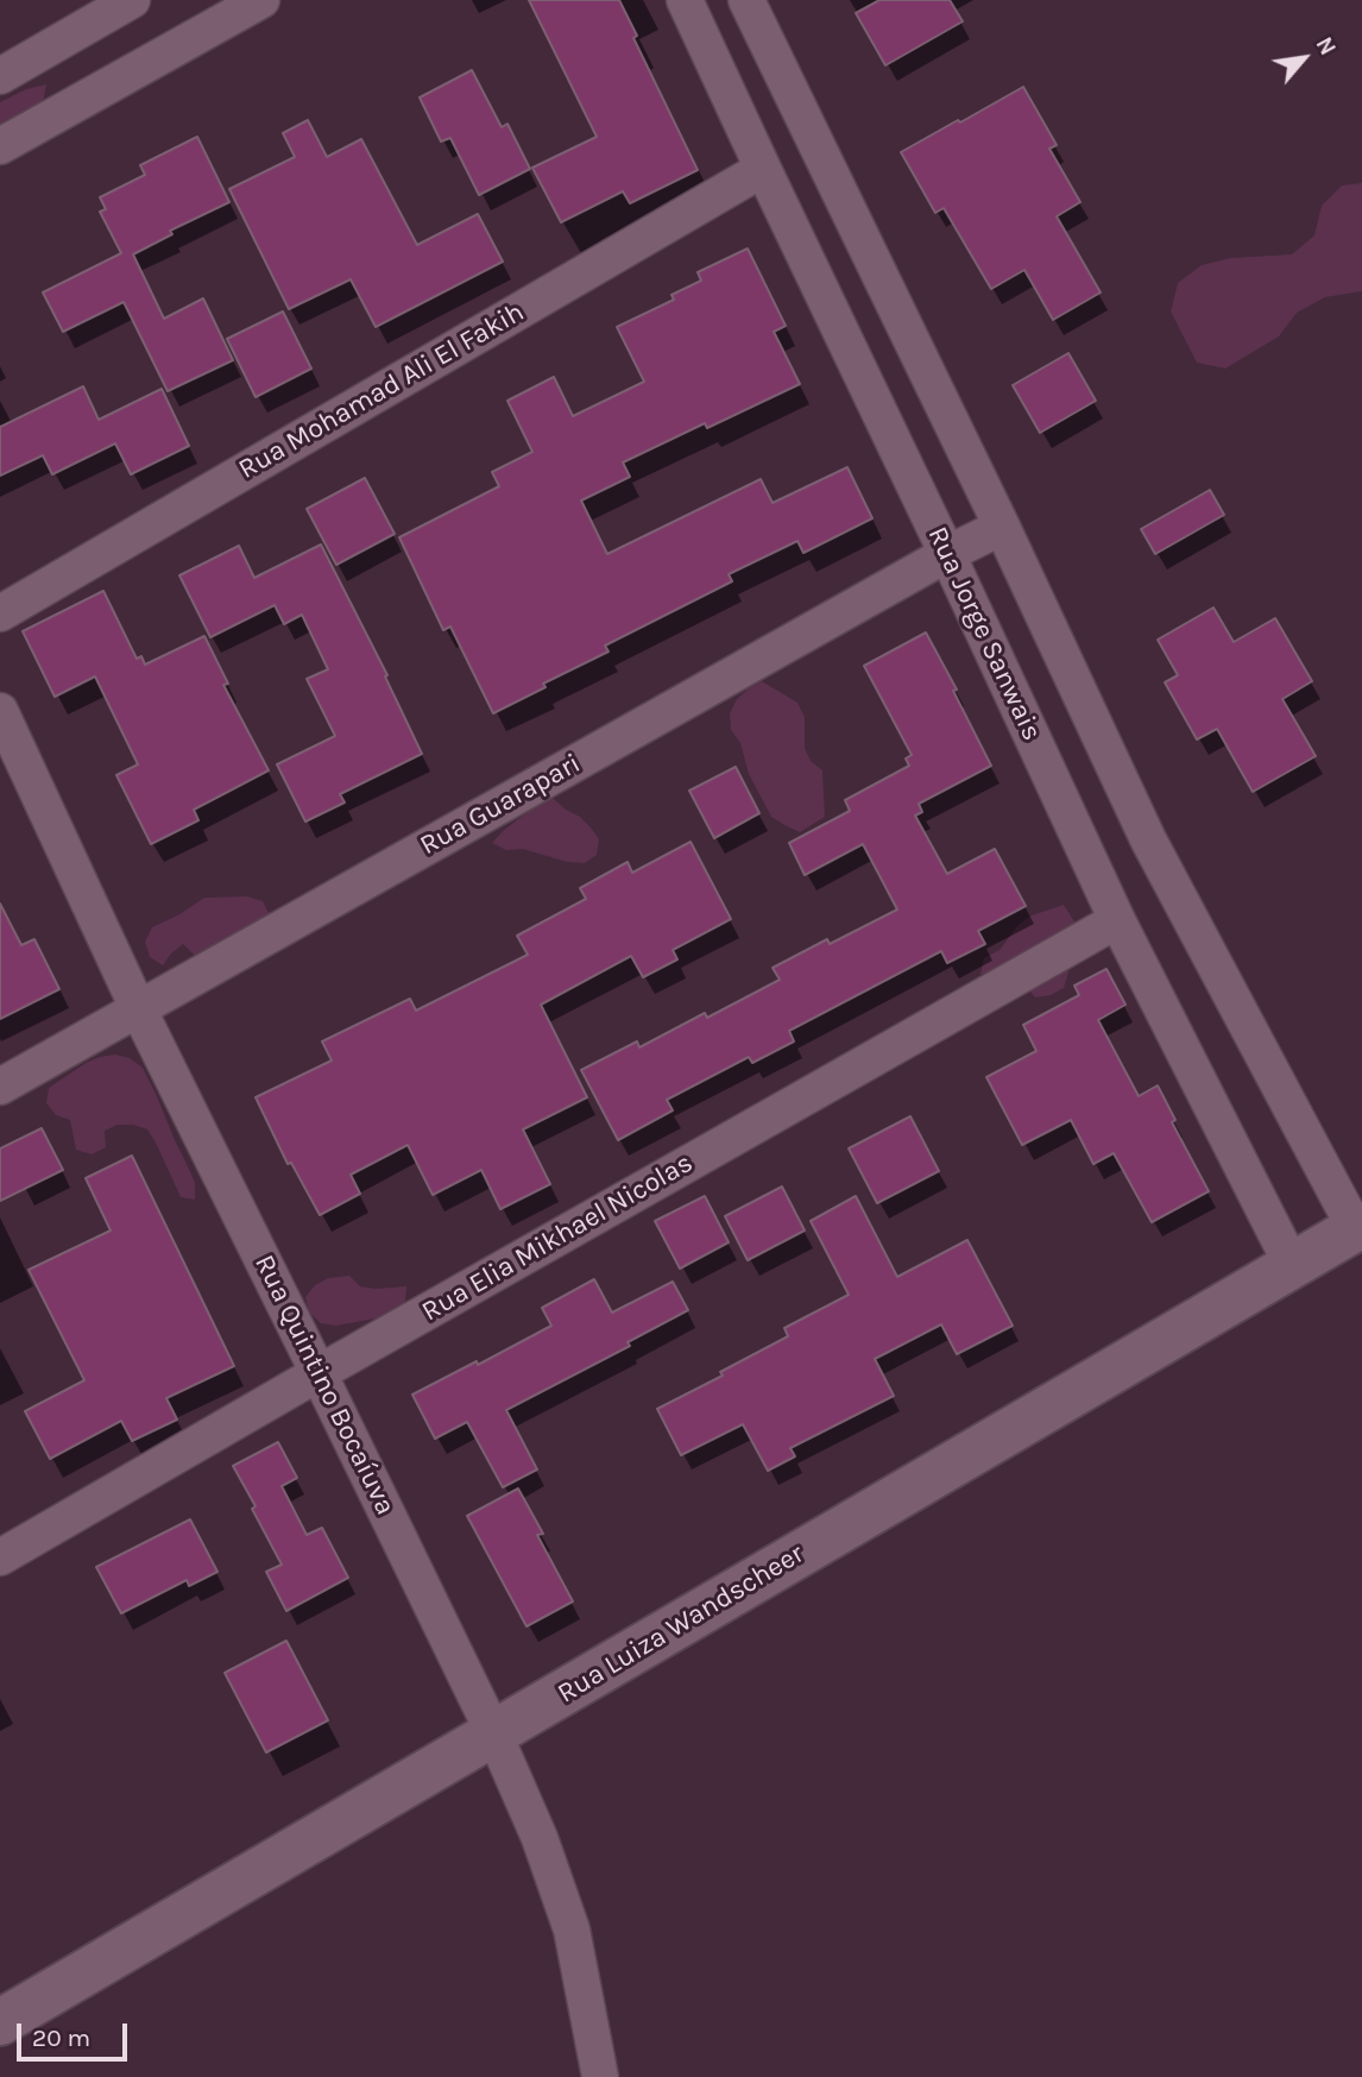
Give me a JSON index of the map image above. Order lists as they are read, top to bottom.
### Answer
{
  "streets": {
    "main road": ["Rua Luiza Wandscheer"],
    "street": [
      "Rua Mohamad Ali El Fakih",
      "Rua Jorge Sanwais",
      "Rua Guarapari",
      "Rua Elia Mikhael Nicolas",
      "Rua Quintino Bocaíuva"
    ]
  },
  "crossings": [
    ["Rua Mohamad Ali El Fakih", "Rua Jorge Sanwais"],
    ["Rua Jorge Sanwais", "Rua Guarapari"],
    ["Rua Jorge Sanwais", "Rua Elia Mikhael Nicolas"],
    ["Rua Jorge Sanwais", "Rua Luiza Wandscheer"],
    ["Rua Guarapari", "Rua Quintino Bocaíuva"],
    ["Rua Elia Mikhael Nicolas", "Rua Quintino Bocaíuva"],
    ["Rua Quintino Bocaíuva", "Rua Luiza Wandscheer"]
  ],
  "scale_bar": "20 m",
  "north": "top right"
}
